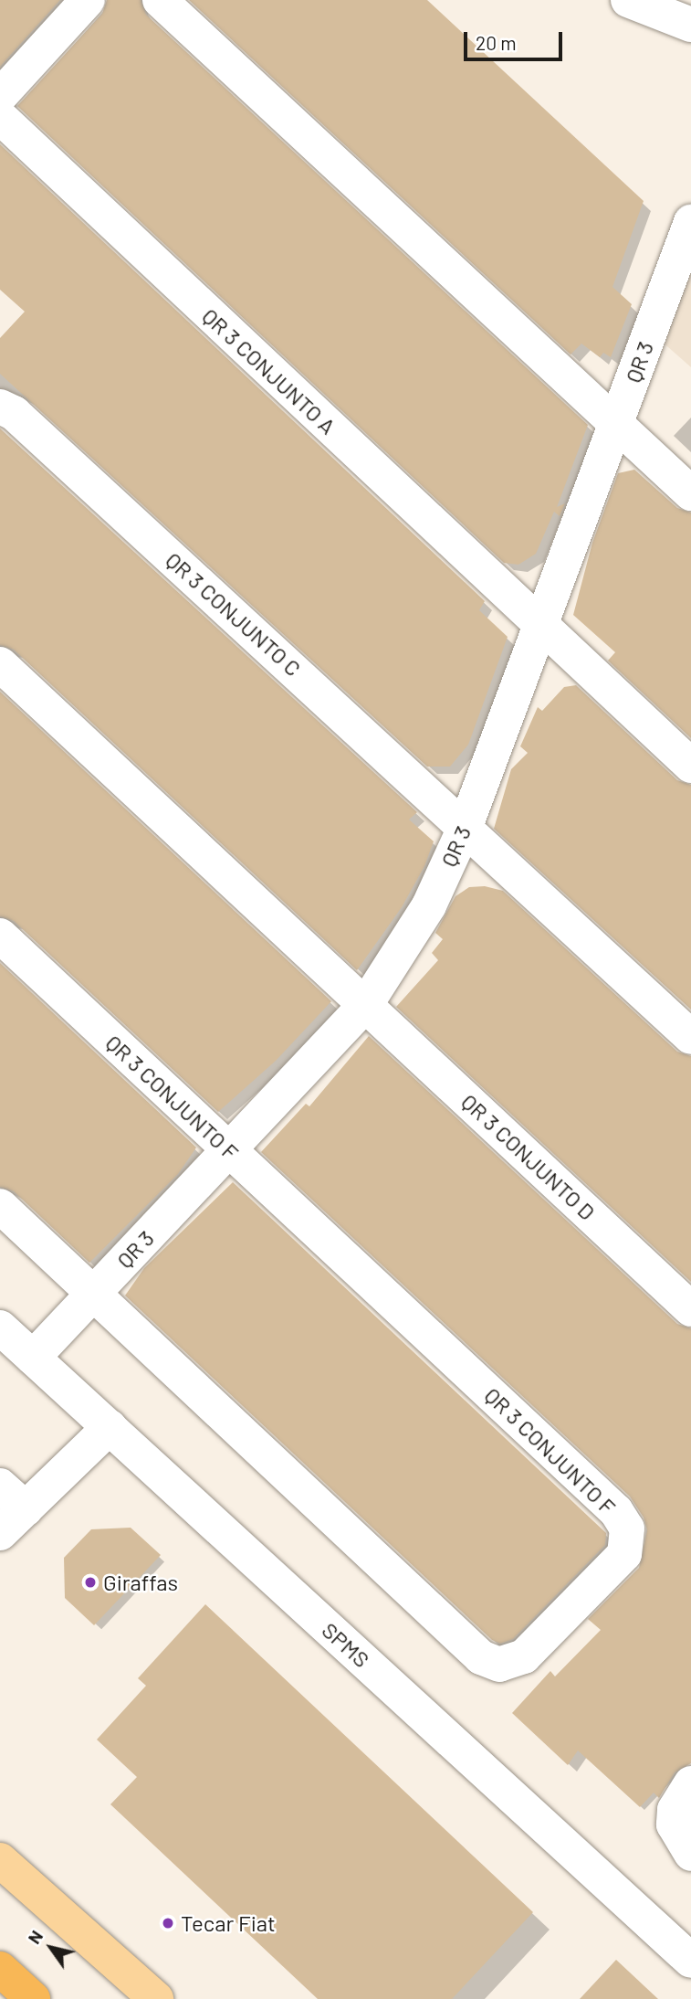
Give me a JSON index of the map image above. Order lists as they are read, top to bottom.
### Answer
{
  "streets": {
    "street": [
      "QR 3",
      "QR 3 CONJUNTO A",
      "QR 3 CONJUNTO C",
      "QR 3 CONJUNTO F",
      "QR 3 CONJUNTO D",
      "SPMS"
    ]
  },
  "crossings": [
    ["QR 3", "QR 3 CONJUNTO A"],
    ["QR 3", "QR 3 CONJUNTO C"],
    ["QR 3", "QR 3 CONJUNTO F"],
    ["QR 3", "QR 3 CONJUNTO D"],
    ["QR 3", "SPMS"]
  ],
  "places": ["Giraffas", "Tecar Fiat"],
  "scale_bar": "20 m",
  "north": "top left"
}
